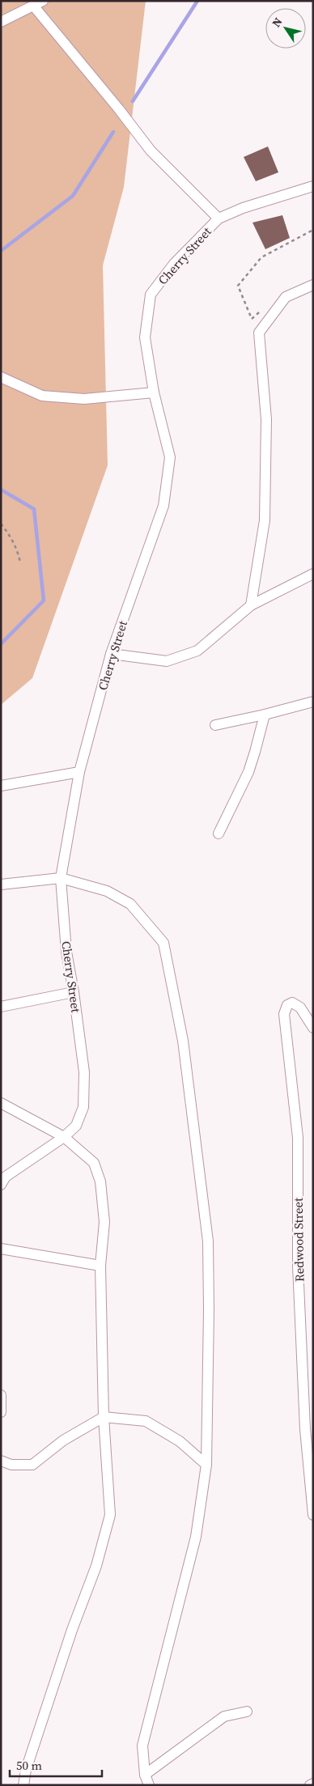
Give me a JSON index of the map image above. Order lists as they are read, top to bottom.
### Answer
{
  "streets": {
    "street": ["Cherry Street", "Redwood Street"]
  },
  "scale_bar": "50 m",
  "north": "top left"
}
